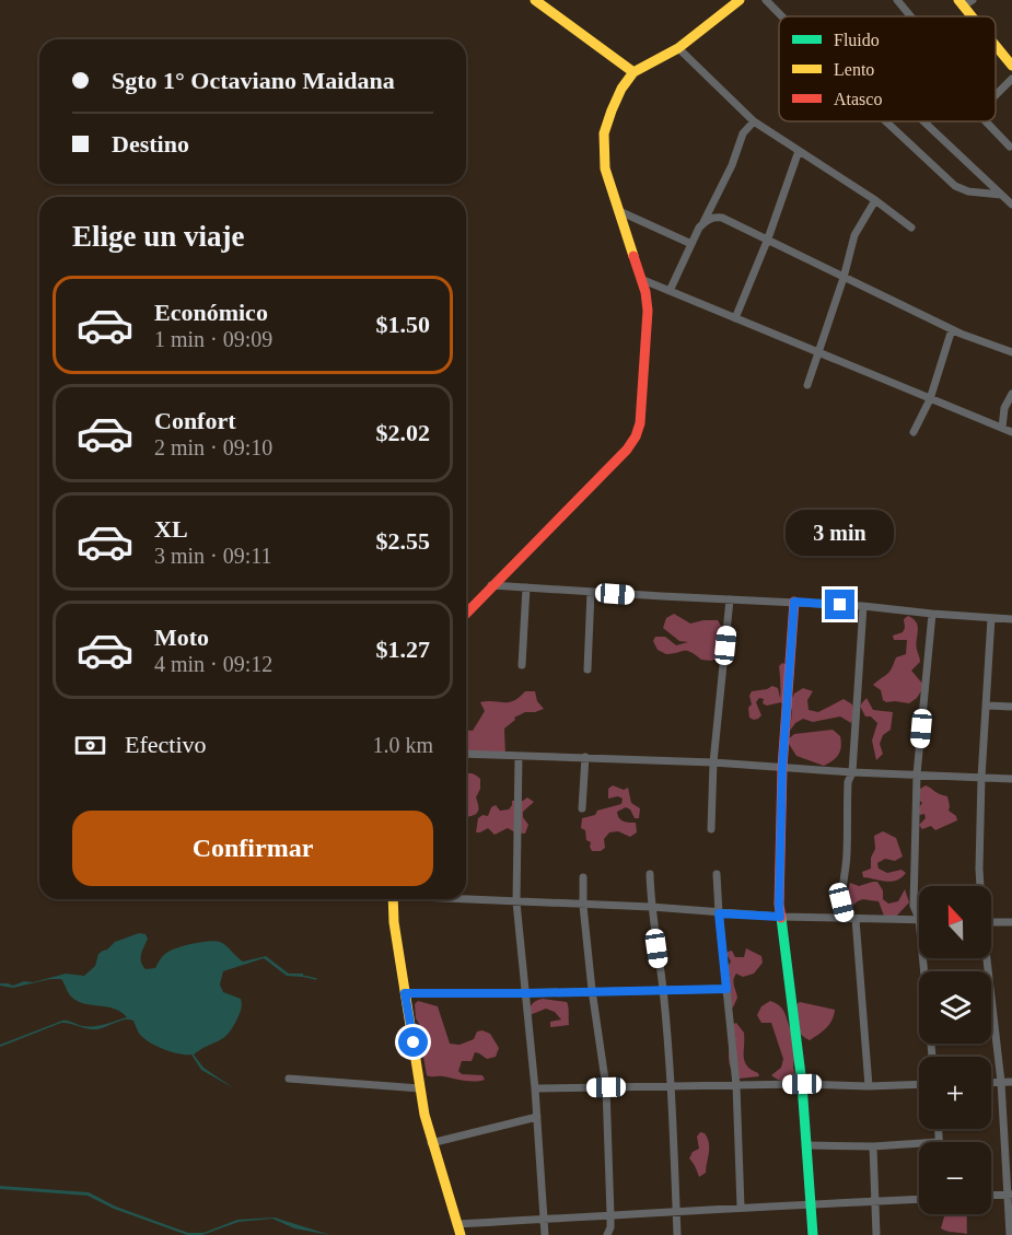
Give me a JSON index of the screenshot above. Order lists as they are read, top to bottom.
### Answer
{
  "legend": ["Fluido", "Lento", "Atasco"],
  "north": "top",
  "page": {
    "banner": ["Sgto 1° Octaviano Maidana", "Destino"],
    "heading": "Elige un viaje",
    "list": [
      {
        "name": "Económico",
        "note": "1 min · 09:09",
        "value": "$1.50"
      },
      {
        "name": "Confort",
        "note": "2 min · 09:10",
        "value": "$2.02"
      },
      {
        "name": "XL",
        "note": "3 min · 09:11",
        "value": "$2.55"
      },
      {
        "name": "Moto",
        "note": "4 min · 09:12",
        "value": "$1.27"
      }
    ],
    "bubble": "3 min",
    "pay": ["Efectivo", "1.0 km"],
    "buttons": "Confirmar",
    "map_buttons": ["+", "−"]
  }
}
